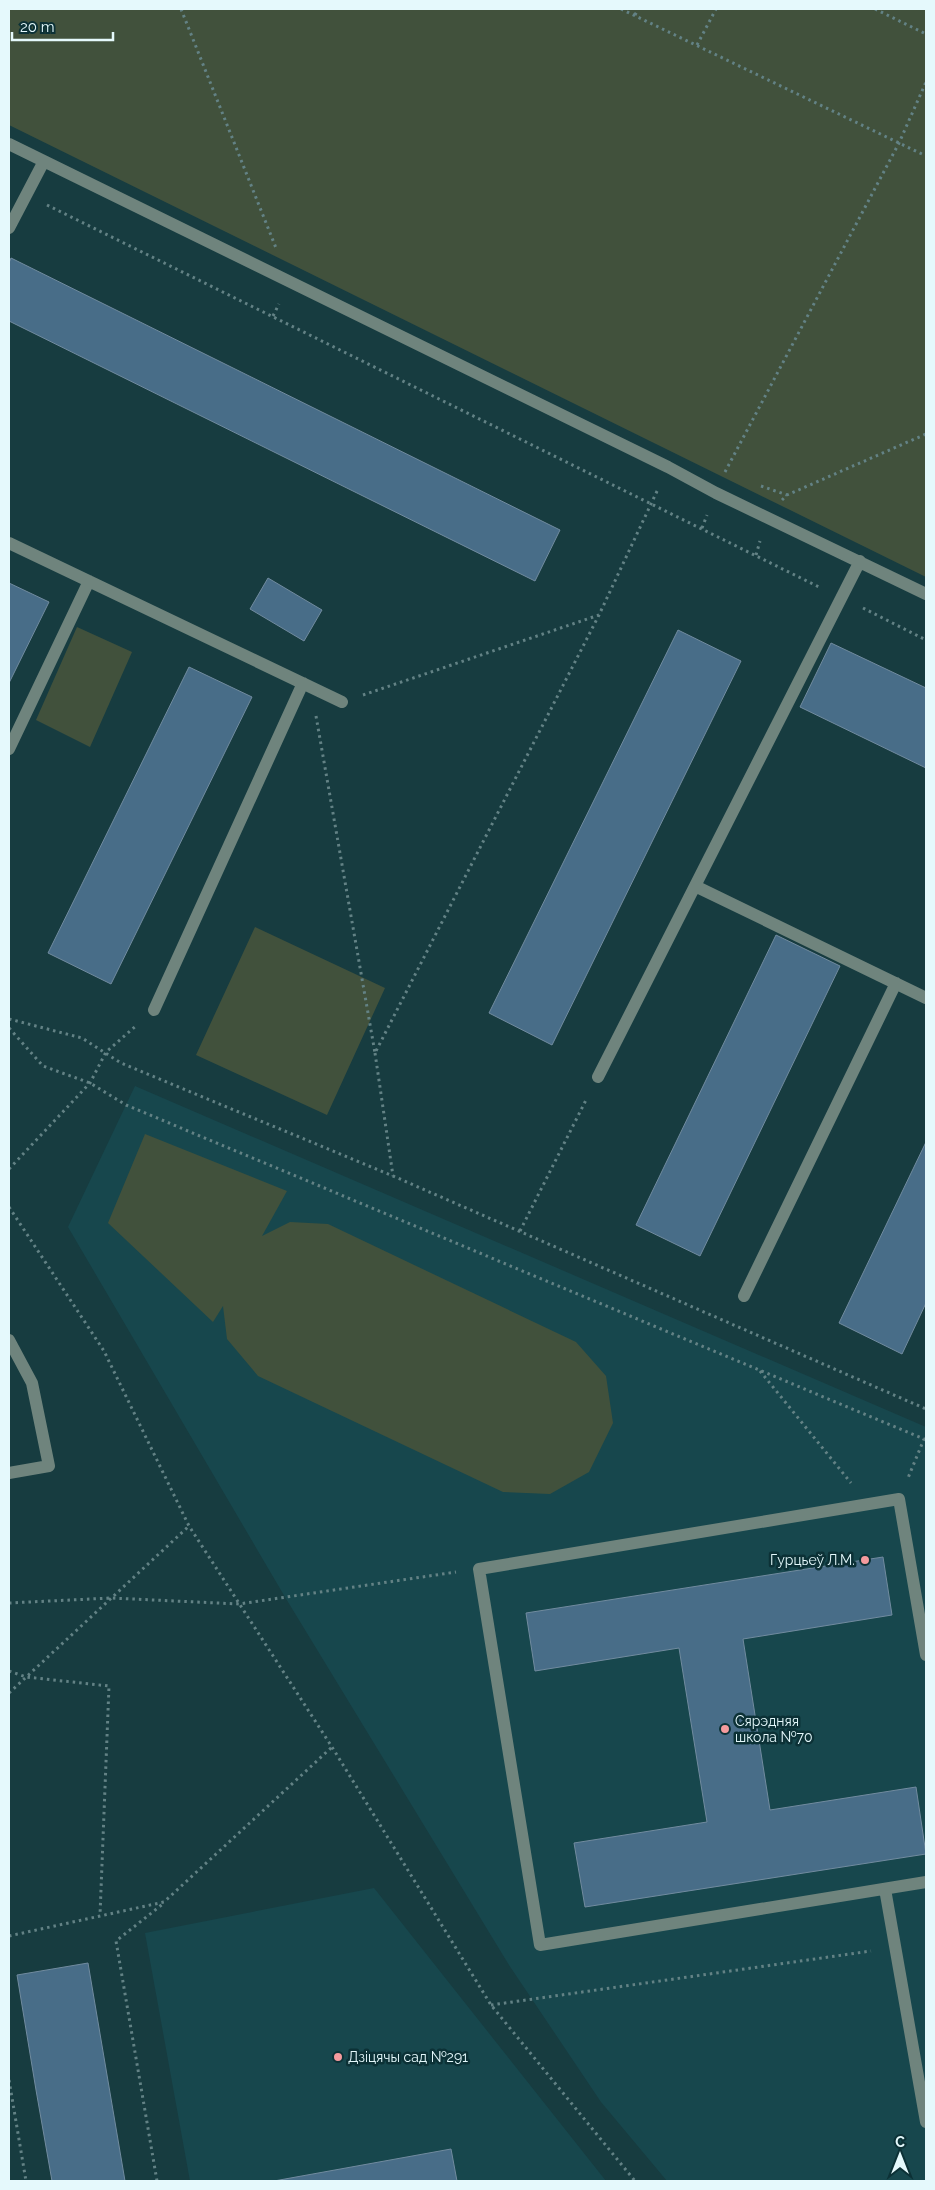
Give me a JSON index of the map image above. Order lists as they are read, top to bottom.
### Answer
{
  "places": ["Гурцьеў Л.М.", "Сярэдняя школа №70", "Дзіцячы сад №291"],
  "scale_bar": "20 m",
  "north": "top"
}
